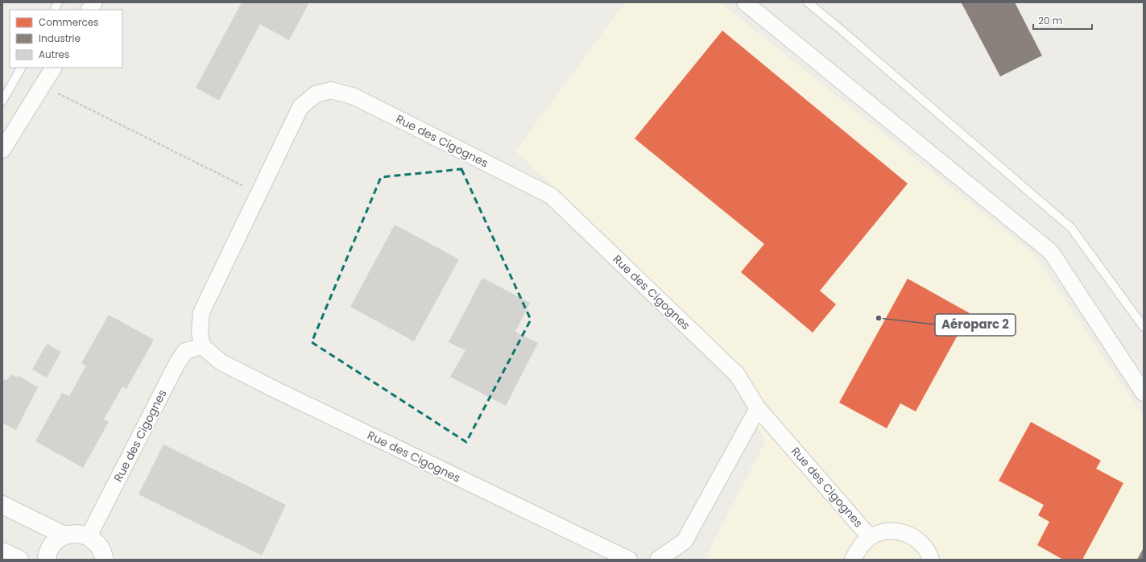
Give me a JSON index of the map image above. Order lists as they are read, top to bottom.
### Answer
{
  "streets": {
    "street": ["Rue des Cigognes"]
  },
  "places": ["Aéroparc 2"],
  "legend": ["Commerces", "Industrie", "Autres"],
  "scale_bar": "20 m"
}
